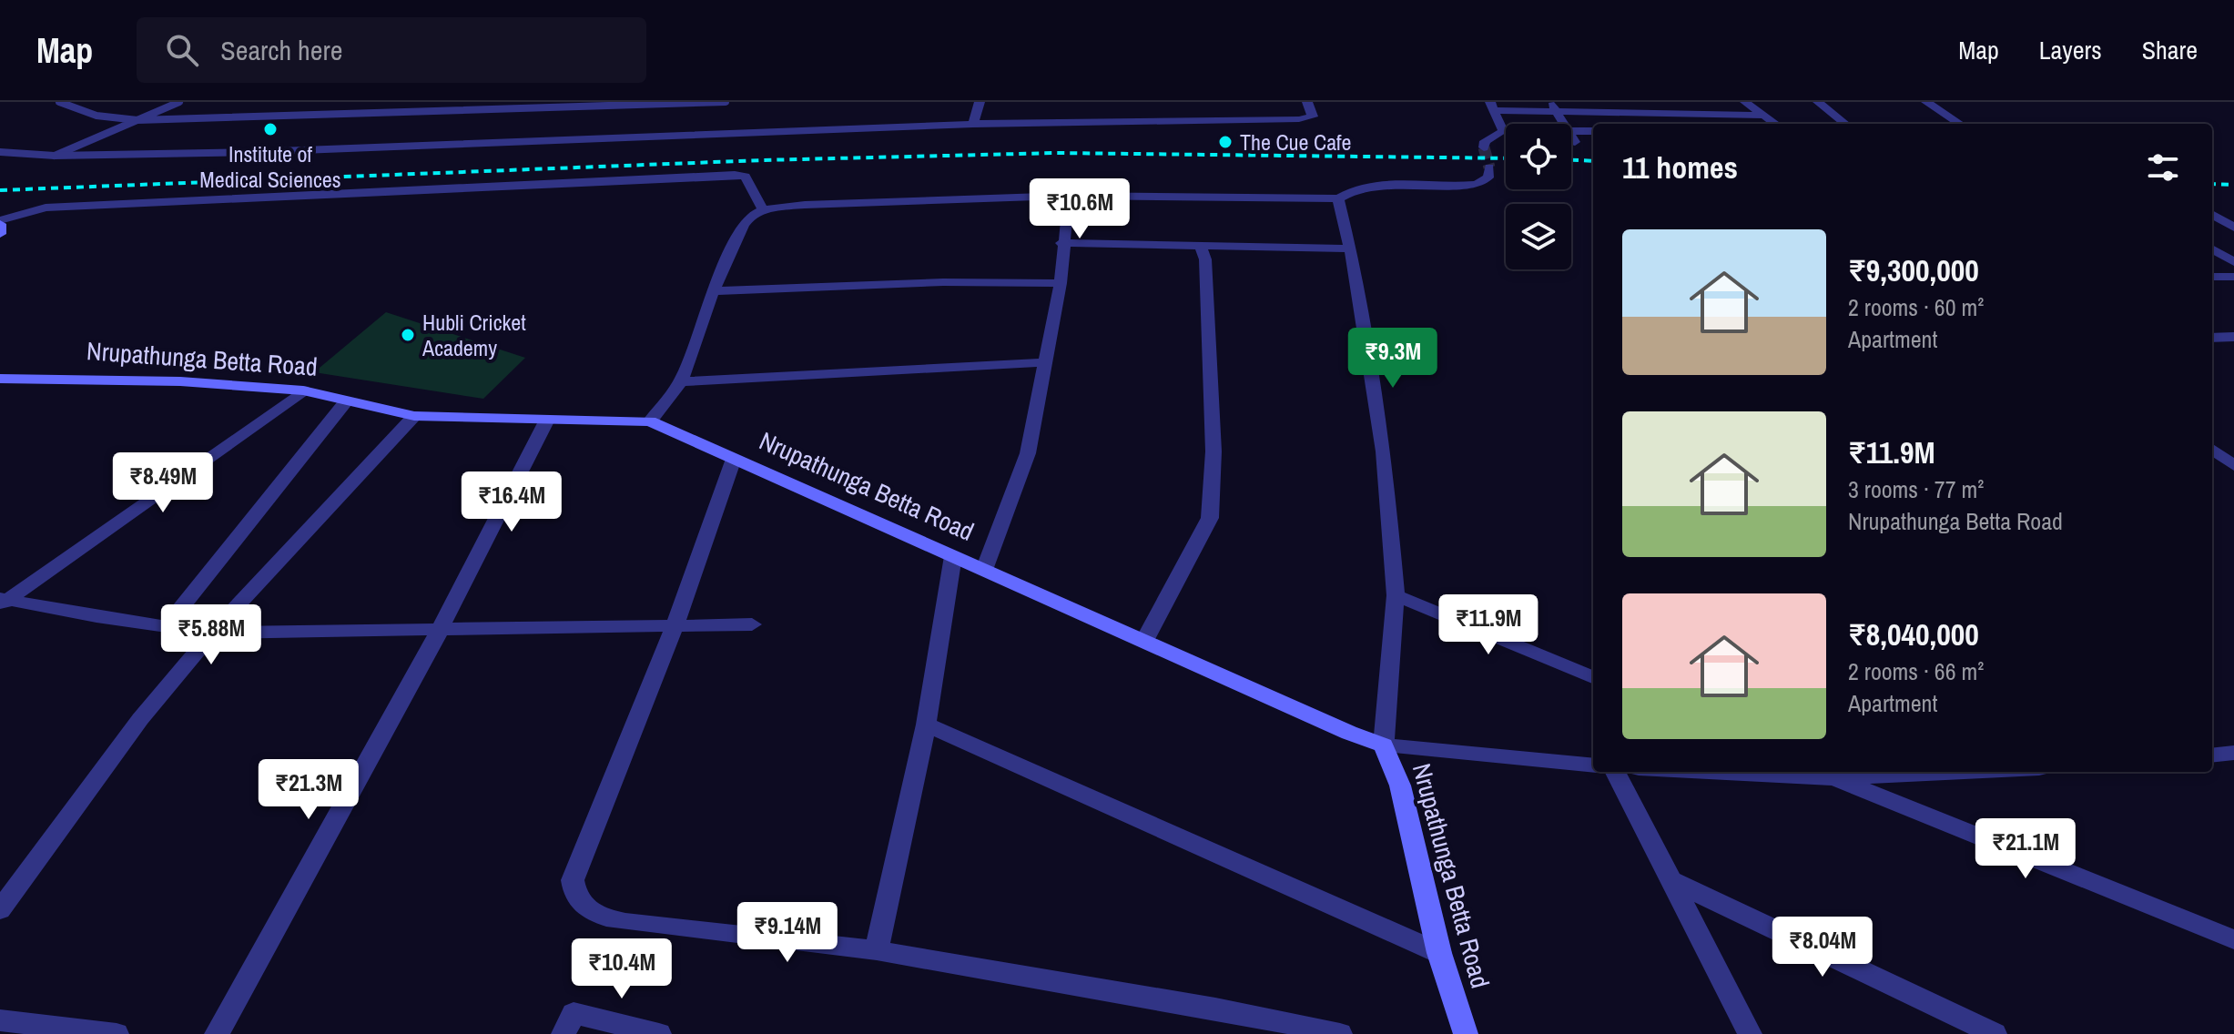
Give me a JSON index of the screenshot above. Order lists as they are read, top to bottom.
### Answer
{
  "streets": {
    "street": ["Nrupathunga Betta Road"]
  },
  "places": ["Institute of Medical Sciences", "The Cue Cafe", "Hubli Cricket Academy"],
  "page": {
    "header": "Map",
    "search": "Search here",
    "nav": ["Map", "Layers", "Share"],
    "heading": "11 homes",
    "price": [
      "₹10.6M",
      "₹9.3M",
      "₹8.49M",
      "₹16.4M",
      "₹11.9M",
      "₹5.88M",
      "₹21.3M",
      "₹21.1M",
      "₹9.14M",
      "₹8.04M",
      "₹10.4M"
    ],
    "list": [
      {
        "name": "₹9,300,000",
        "note": "2 rooms · 60 m² · Apartment"
      },
      {
        "name": "₹11.9M",
        "note": "3 rooms · 77 m² · Nrupathunga Betta Road"
      },
      {
        "name": "₹8,040,000",
        "note": "2 rooms · 66 m² · Apartment"
      }
    ]
  }
}
